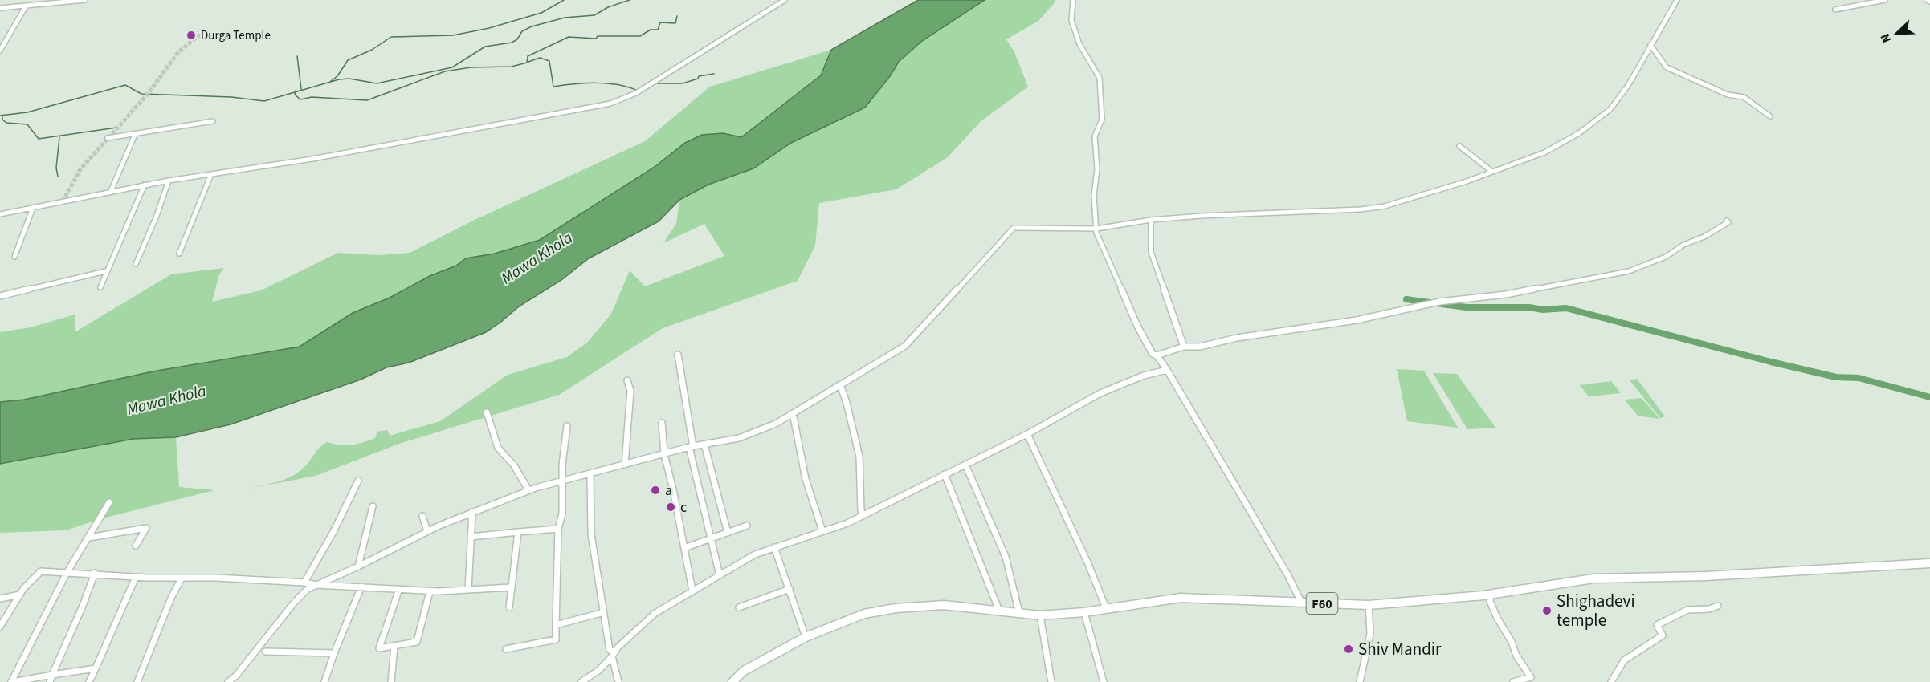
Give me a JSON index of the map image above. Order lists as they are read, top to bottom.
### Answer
{
  "streets": {
    "main road": ["F60"]
  },
  "water": ["Mawa Khola"],
  "places": [
    "Durga Temple",
    "a",
    "c",
    "Shighadevi temple",
    "Shiv Mandir"
  ],
  "north": "bottom left"
}
